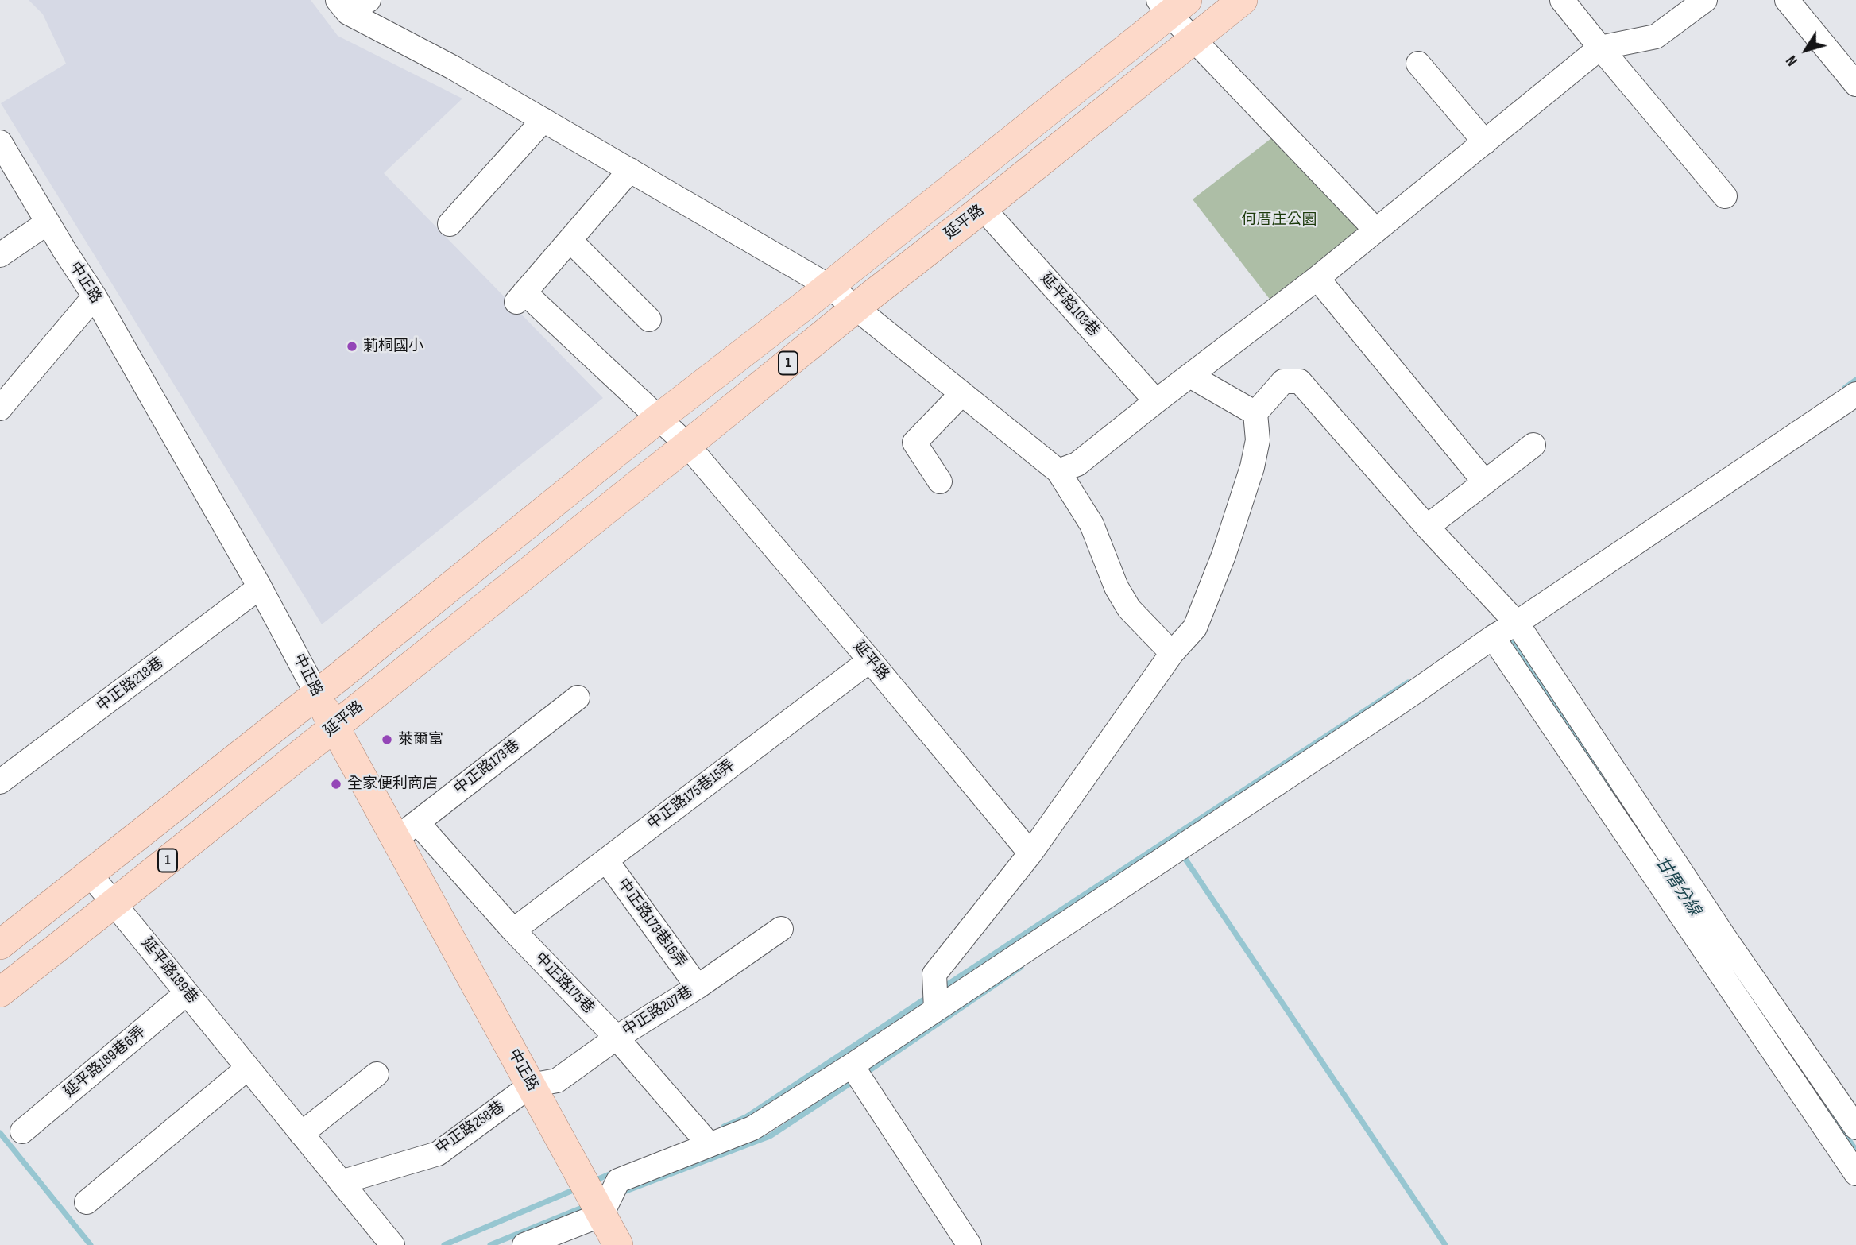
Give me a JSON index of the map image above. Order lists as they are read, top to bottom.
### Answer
{
  "streets": {
    "main road": ["延平路", "中正路", "1"],
    "street": [
      "延平路103巷",
      "中正路218巷",
      "中正路173巷",
      "中正路175巷15弄",
      "中正路173巷16弄",
      "延平路189巷",
      "中正路175巷",
      "中正路207巷",
      "延平路189巷6弄",
      "中正路258巷"
    ]
  },
  "crossings": [
    ["延平路", "中正路"],
    ["延平路", "延平路103巷"],
    ["延平路", "1"],
    ["延平路", "中正路175巷15弄"],
    ["延平路", "延平路189巷"],
    ["中正路", "1"],
    ["中正路", "中正路218巷"],
    ["中正路", "中正路173巷"],
    ["中正路", "中正路175巷"],
    ["中正路", "中正路207巷"],
    ["中正路", "中正路258巷"],
    ["1", "延平路189巷"],
    ["中正路173巷", "中正路175巷"],
    ["中正路175巷15弄", "中正路173巷16弄"],
    ["中正路175巷15弄", "中正路175巷"],
    ["中正路173巷16弄", "中正路207巷"],
    ["延平路189巷", "延平路189巷6弄"],
    ["延平路189巷", "中正路258巷"],
    ["中正路175巷", "中正路207巷"],
    ["中正路207巷", "中正路258巷"]
  ],
  "water": ["甘厝分線"],
  "parks": ["何厝庄公園"],
  "places": ["莿桐國小", "萊爾富", "全家便利商店"],
  "north": "bottom left"
}
